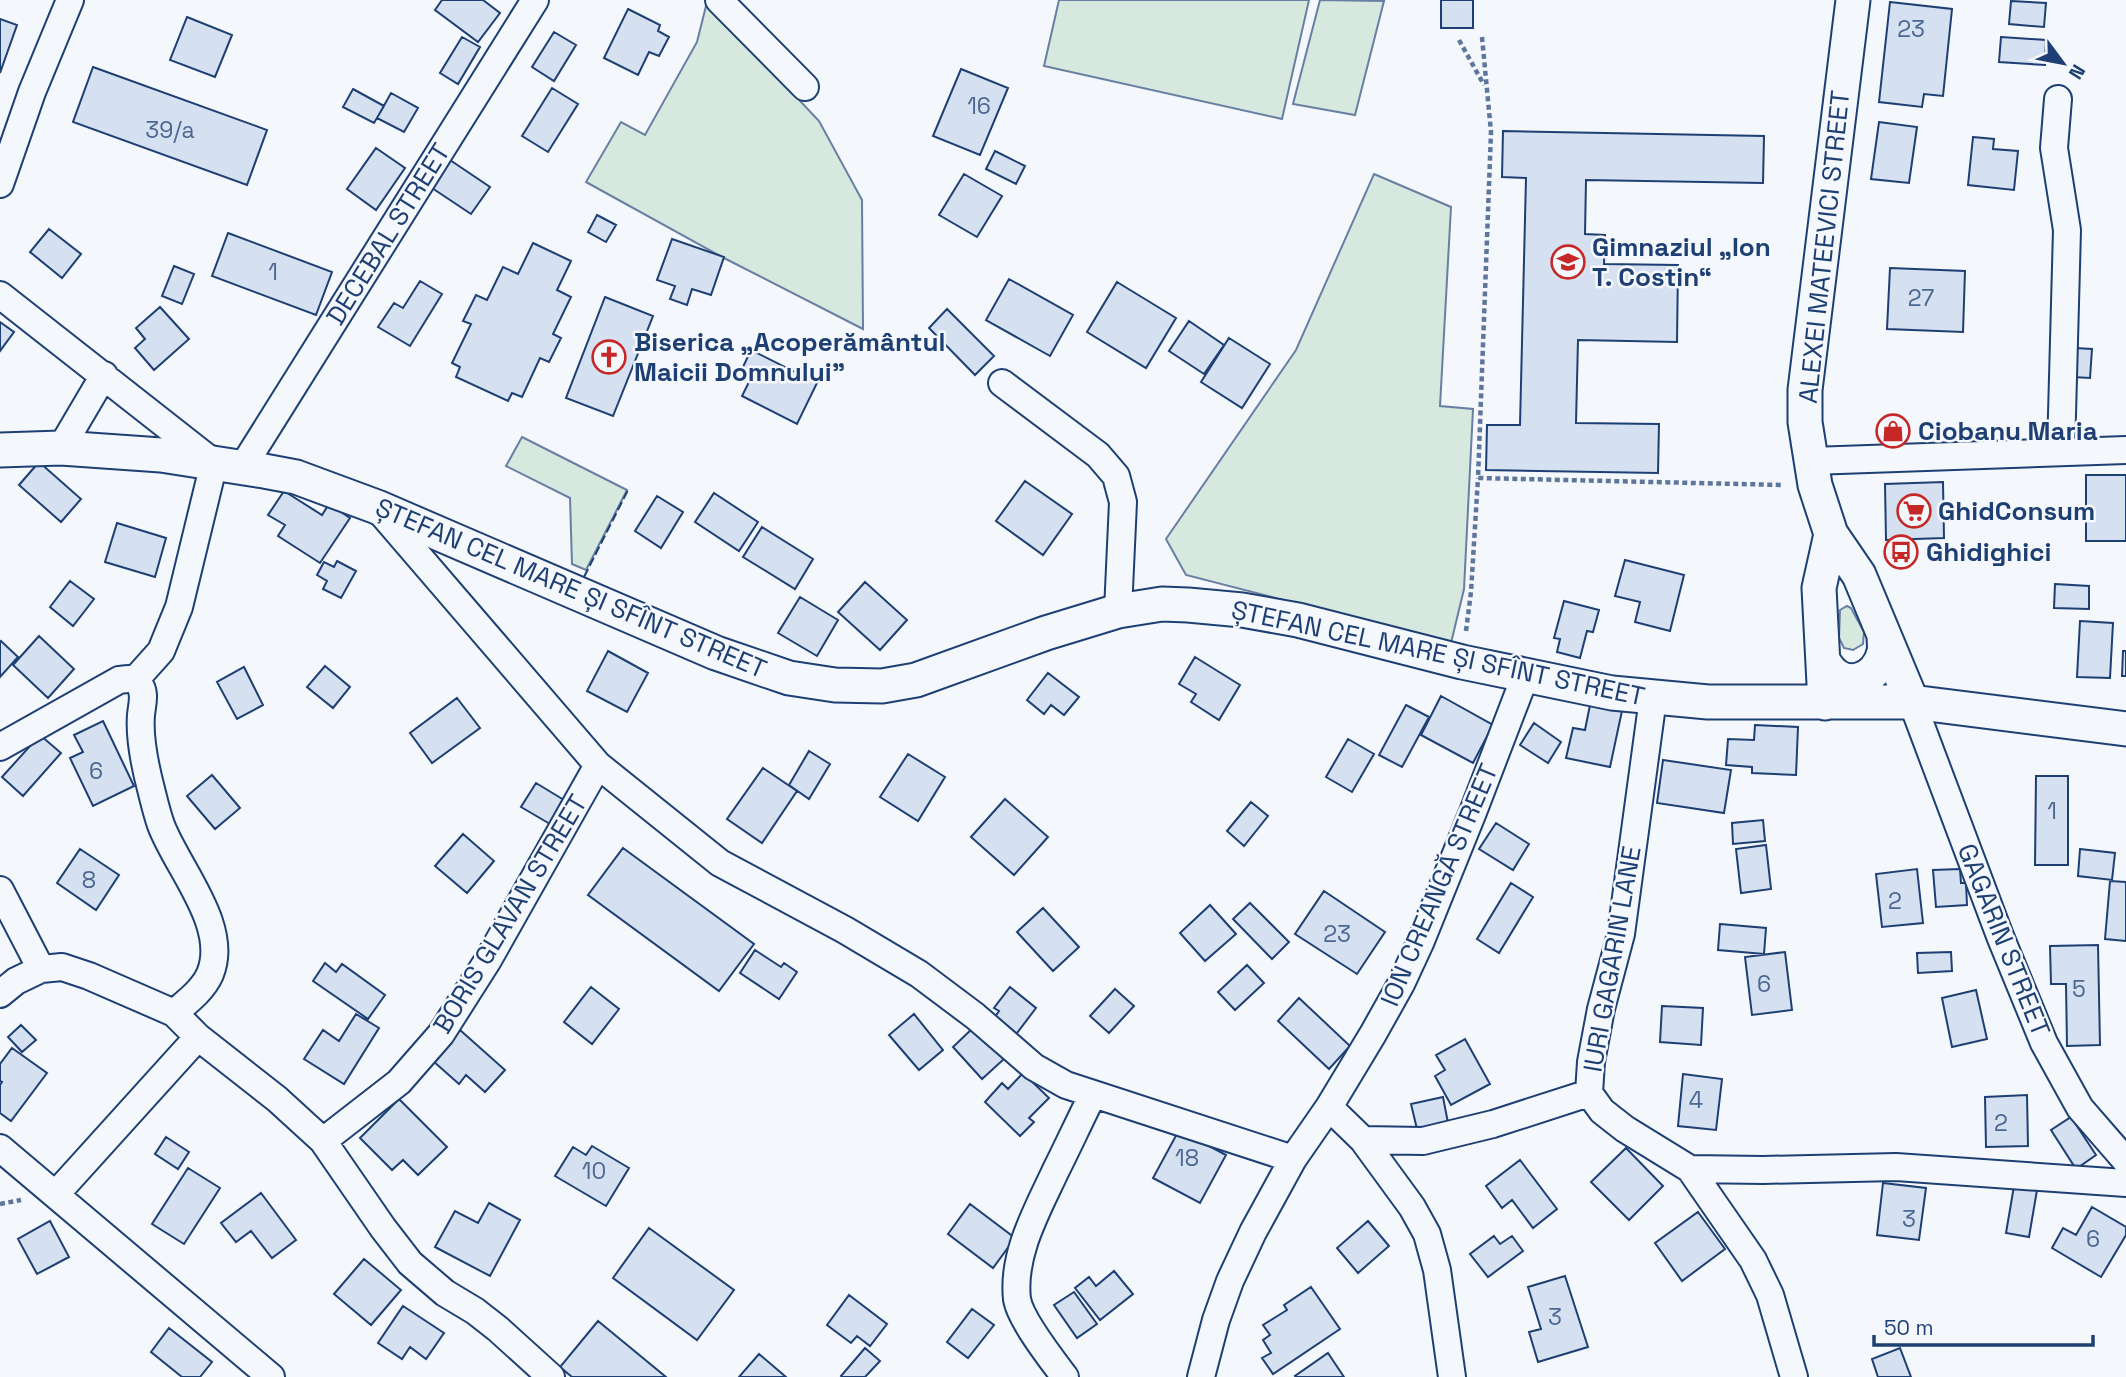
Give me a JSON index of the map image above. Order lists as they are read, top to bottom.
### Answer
{
  "streets": {
    "street": [
      "DECEBAL STREET",
      "ALEXEI MATEEVICI STREET",
      "ȘTEFAN CEL MARE ȘI SFÎNT STREET",
      "ION CREANGĂ STREET",
      "BORIS GLAVAN STREET",
      "GAGARIN STREET",
      "IURI GAGARIN LANE"
    ]
  },
  "crossings": [
    ["DECEBAL STREET", "ȘTEFAN CEL MARE ȘI SFÎNT STREET"],
    ["ALEXEI MATEEVICI STREET", "ȘTEFAN CEL MARE ȘI SFÎNT STREET"],
    ["ALEXEI MATEEVICI STREET", "GAGARIN STREET"],
    ["ȘTEFAN CEL MARE ȘI SFÎNT STREET", "ION CREANGĂ STREET"],
    ["ȘTEFAN CEL MARE ȘI SFÎNT STREET", "GAGARIN STREET"],
    ["ȘTEFAN CEL MARE ȘI SFÎNT STREET", "IURI GAGARIN LANE"]
  ],
  "places": {
    "school or university": ["Gimnaziul „Ion T. Costin“"],
    "church": ["Biserica „Acoperământul Maicii Domnului”"],
    "shop": ["Ciobanu Maria"],
    "supermarket": ["GhidConsum"],
    "bus stop": ["Ghidighici"]
  },
  "house_numbers": [
    "23",
    "16",
    "39/a",
    "1",
    "27",
    "6",
    "1",
    "8",
    "2",
    "23",
    "6",
    "5",
    "4",
    "2",
    "18",
    "10",
    "3",
    "6",
    "3"
  ],
  "scale_bar": "50 m",
  "north": "bottom right"
}
